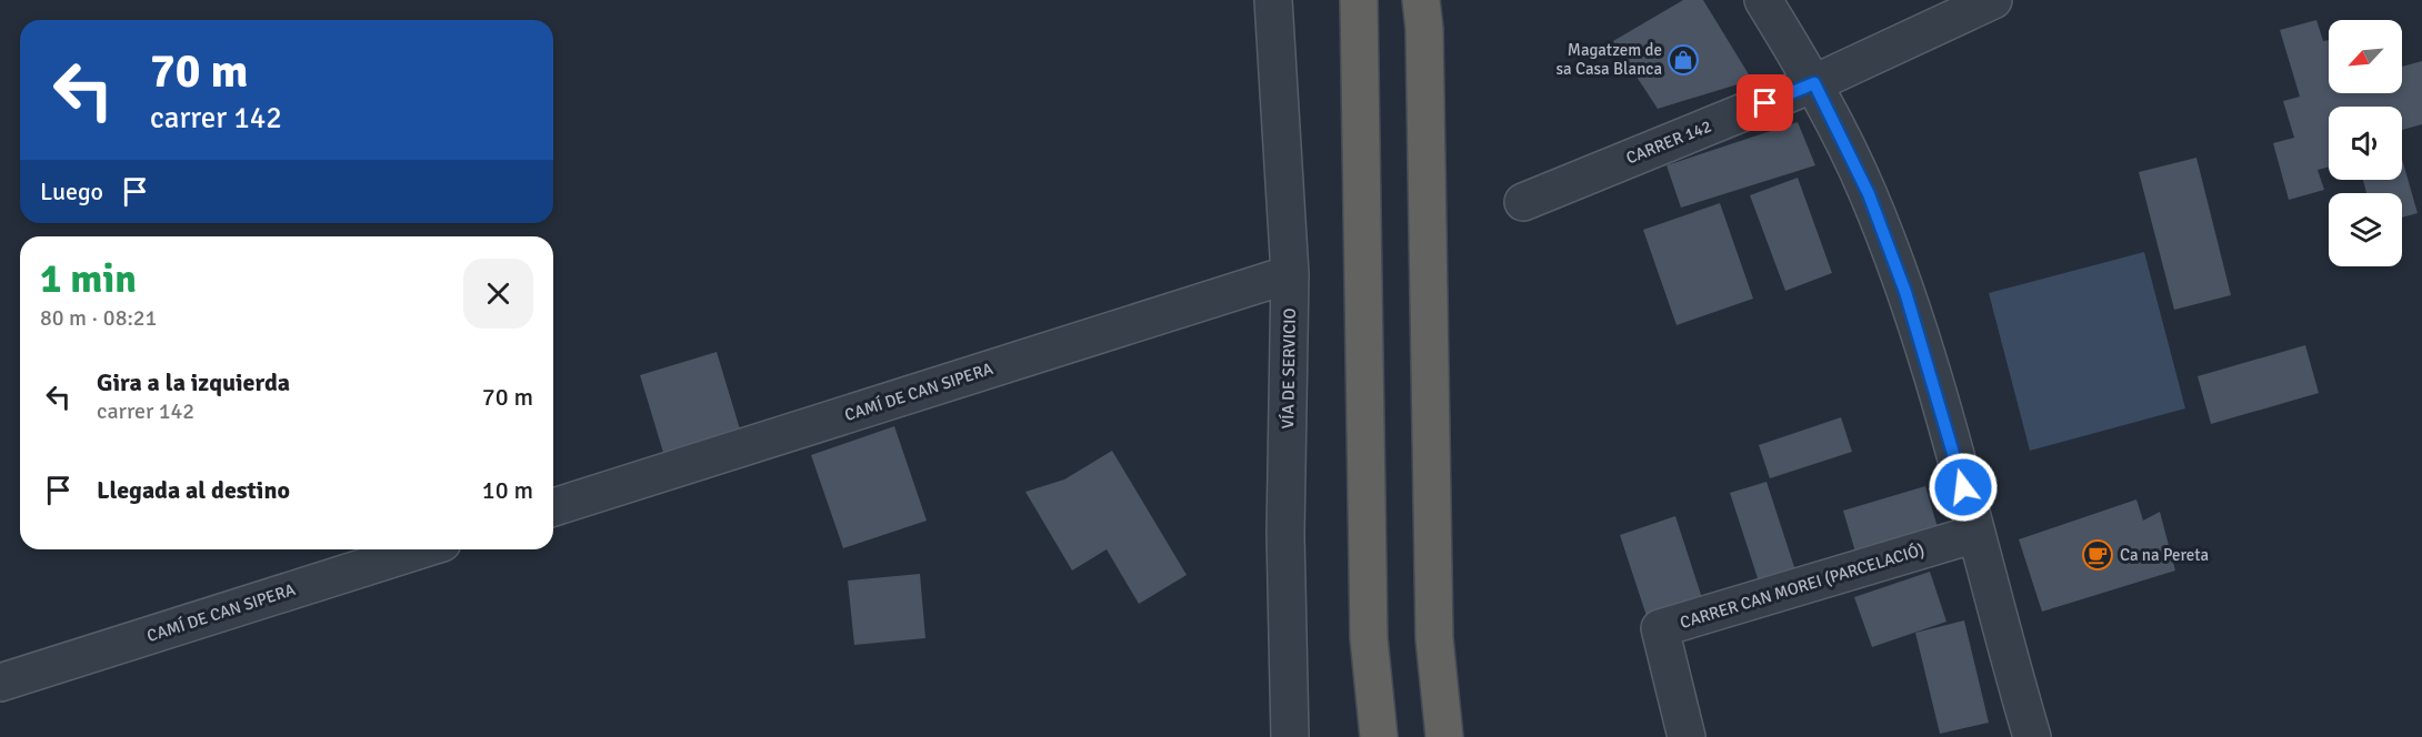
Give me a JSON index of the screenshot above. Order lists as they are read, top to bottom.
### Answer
{
  "streets": {
    "street": [
      "CARRER 142",
      "VÍA DE SERVICIO",
      "CAMÍ DE CAN SIPERA",
      "CARRER CAN MOREI (PARCELACIÓ)"
    ]
  },
  "crossings": [
    ["VÍA DE SERVICIO", "CAMÍ DE CAN SIPERA"]
  ],
  "places": {
    "shop": ["Magatzem de sa Casa Blanca"],
    "cafe": ["Ca na Pereta"]
  },
  "north": "bottom left",
  "page": {
    "turn": ["70 m", "carrer 142"],
    "then": "Luego",
    "heading": ["1 min", "80 m · 08:21"],
    "list": [
      {
        "name": "Gira a la izquierda",
        "note": "carrer 142",
        "value": "70 m"
      },
      {
        "name": "Llegada al destino",
        "value": "10 m"
      }
    ]
  }
}
